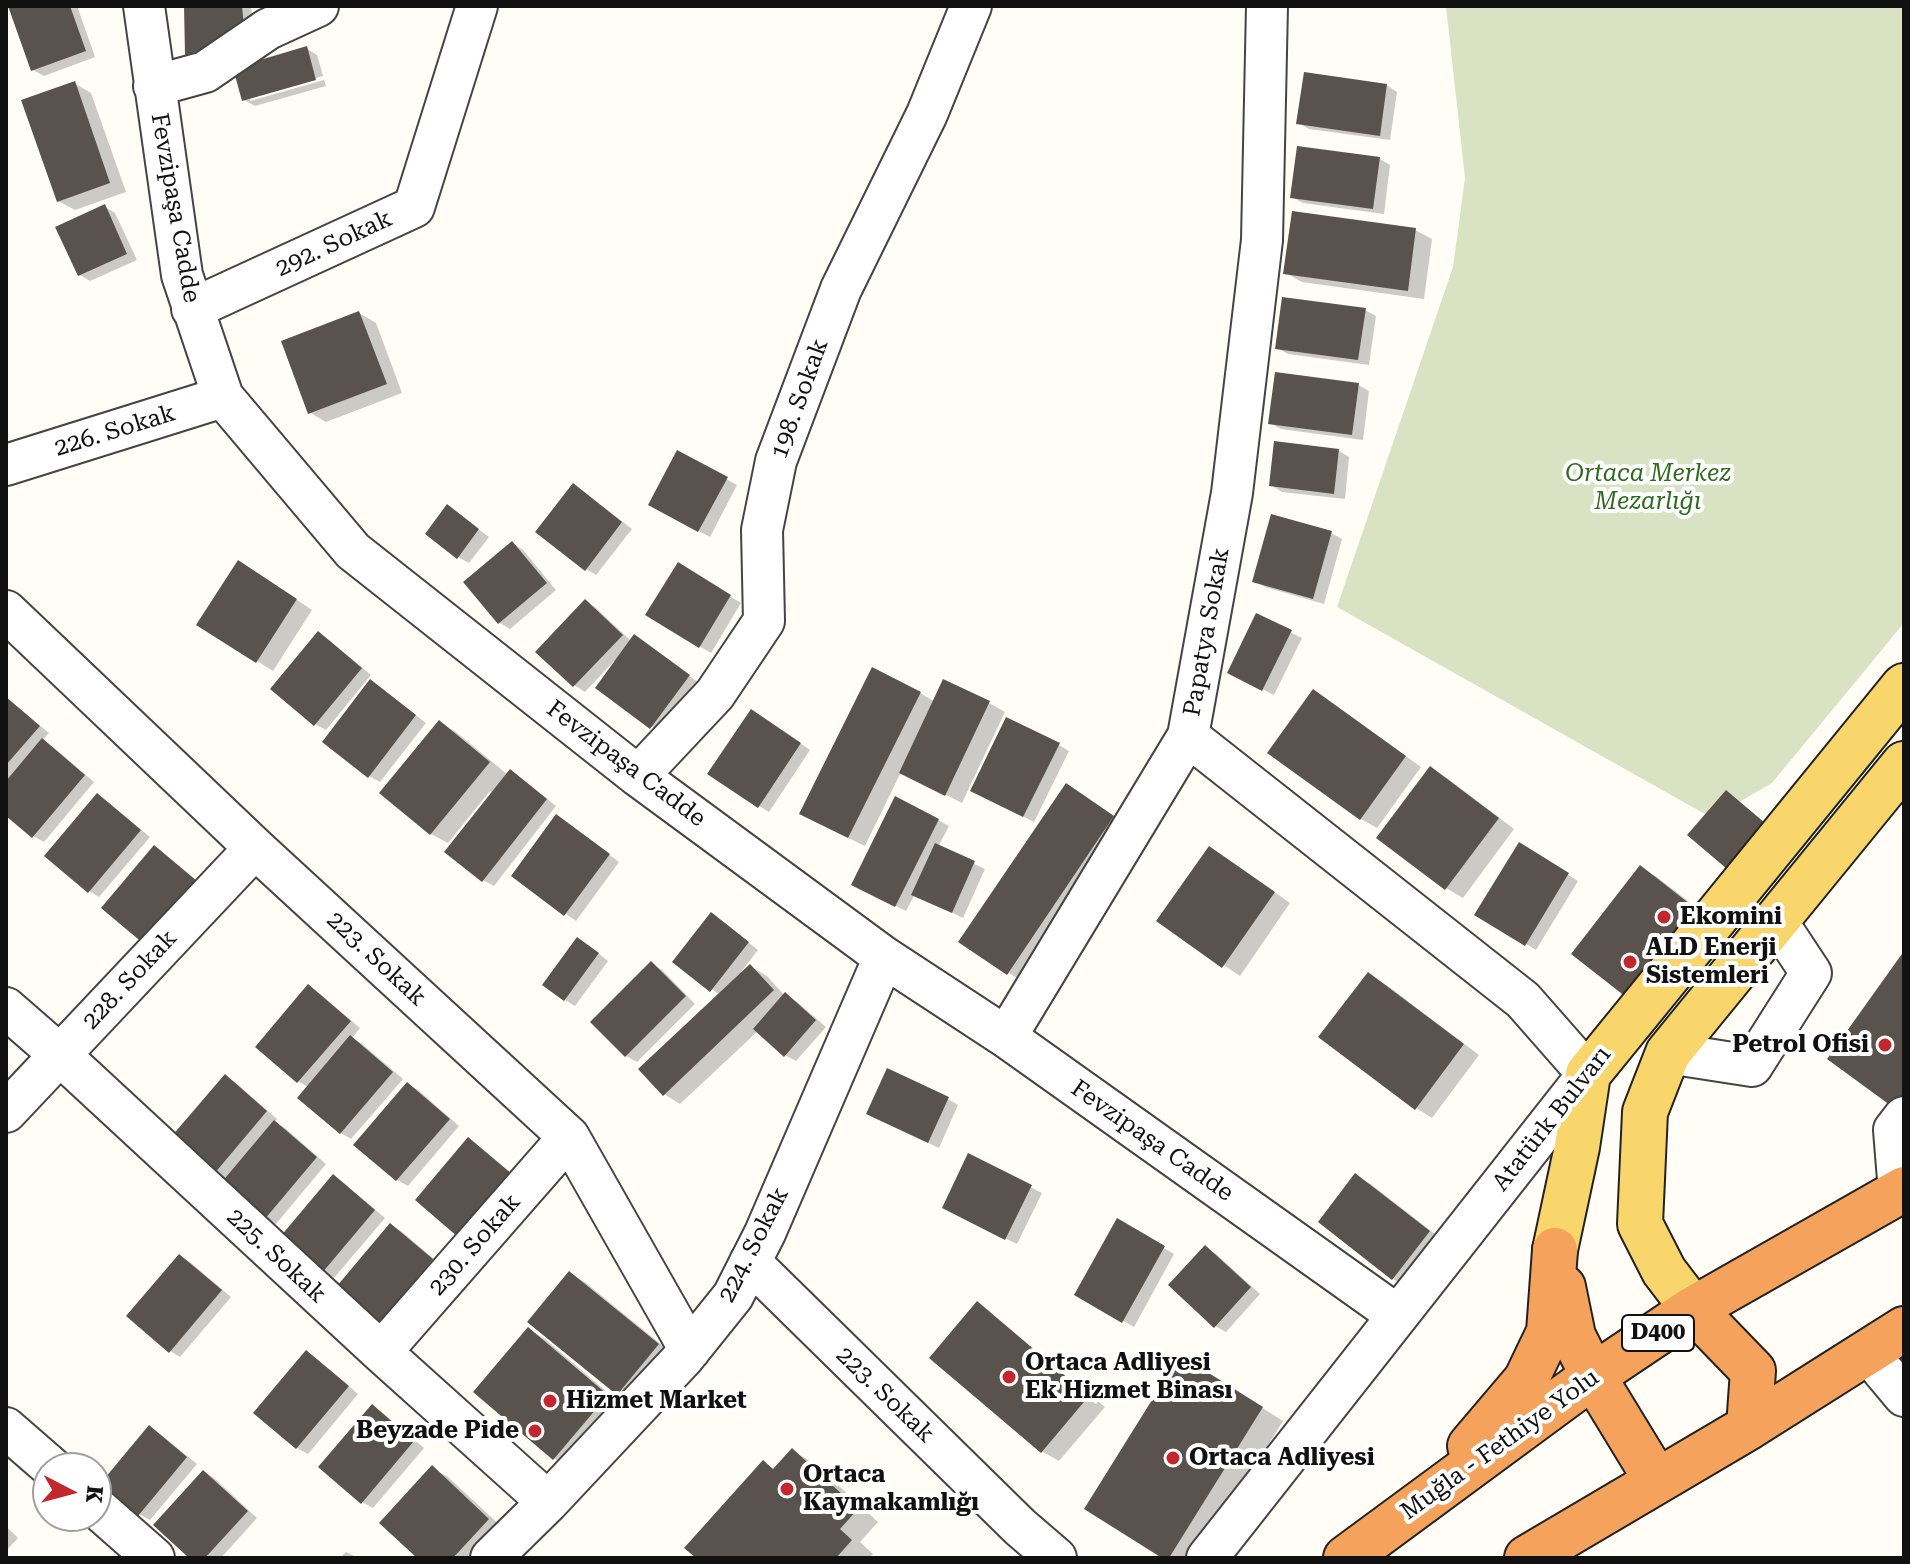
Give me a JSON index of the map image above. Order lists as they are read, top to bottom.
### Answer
{
  "streets": {
    "highway": ["D400", "Muğla - Fethiye Yolu"],
    "main road": ["Atatürk Bulvarı"],
    "street": [
      "Fevzipaşa Cadde",
      "292. Sokak",
      "198. Sokak",
      "226. Sokak",
      "Papatya Sokak",
      "223. Sokak",
      "228. Sokak",
      "230. Sokak",
      "224. Sokak",
      "225. Sokak"
    ]
  },
  "crossings": [
    ["Fevzipaşa Cadde", "292. Sokak"],
    ["Fevzipaşa Cadde", "198. Sokak"],
    ["Fevzipaşa Cadde", "226. Sokak"],
    ["Fevzipaşa Cadde", "Atatürk Bulvarı"],
    ["Fevzipaşa Cadde", "224. Sokak"],
    ["Papatya Sokak", "Atatürk Bulvarı"],
    ["223. Sokak", "228. Sokak"],
    ["223. Sokak", "230. Sokak"],
    ["223. Sokak", "224. Sokak"],
    ["228. Sokak", "225. Sokak"],
    ["230. Sokak", "225. Sokak"],
    ["224. Sokak", "225. Sokak"]
  ],
  "parks": ["Ortaca Merkez Mezarlığı"],
  "places": [
    "Ekomini",
    "ALD Enerji Sistemleri",
    "Petrol Ofisi",
    "Ortaca Adliyesi Ek Hizmet Binası",
    "Hizmet Market",
    "Beyzade Pide",
    "Ortaca Adliyesi",
    "Ortaca Kaymakamlığı"
  ],
  "north": "right"
}
